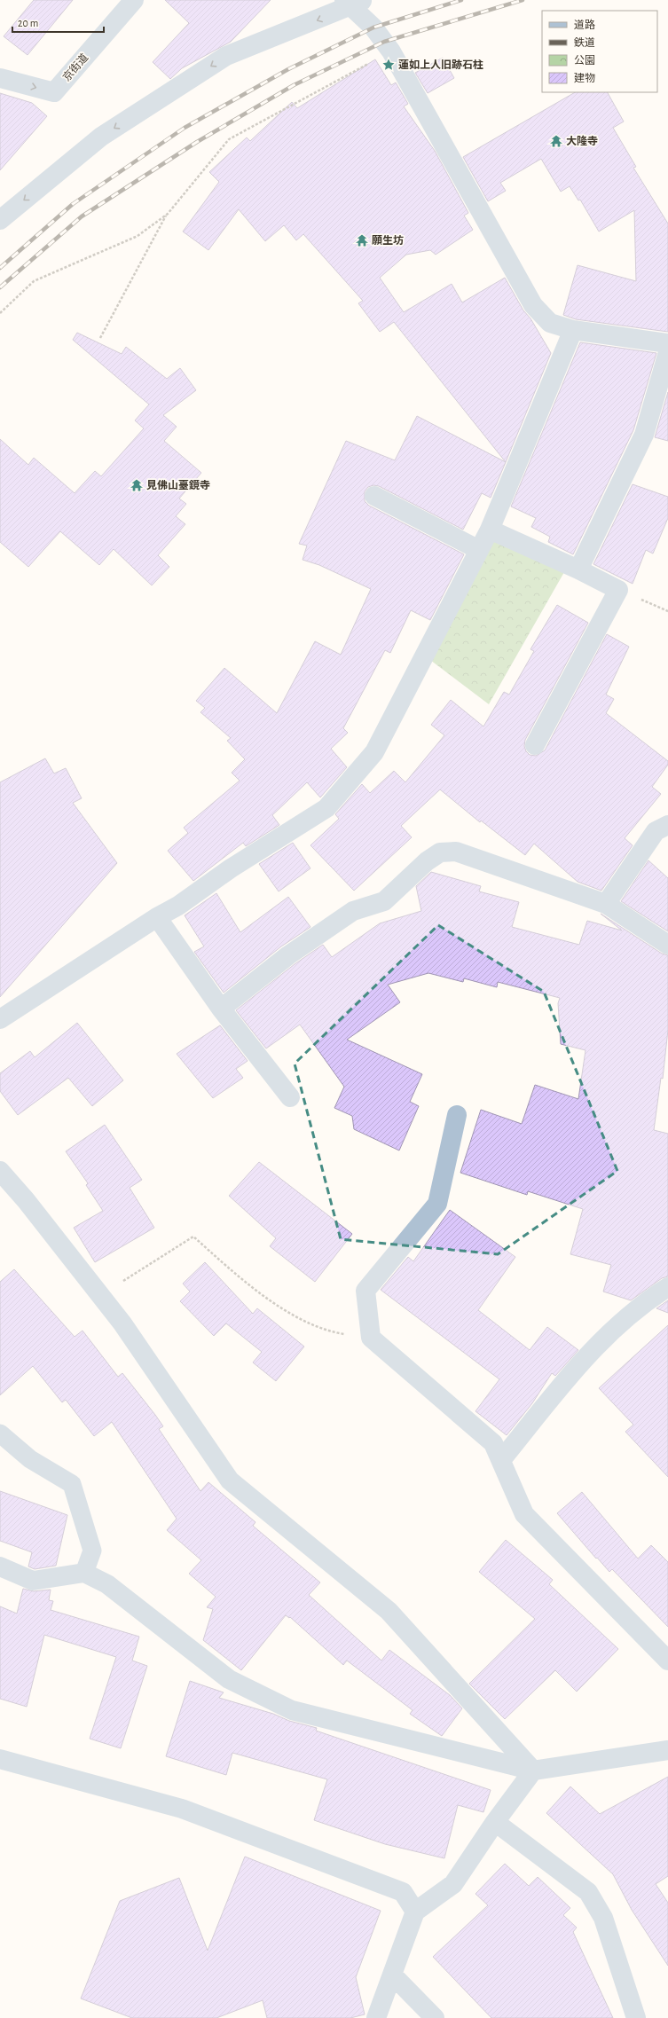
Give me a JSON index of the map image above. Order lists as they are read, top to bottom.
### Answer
{
  "streets": {
    "street": ["京街道"]
  },
  "places": {
    "place": ["蓮如上人旧跡石柱"],
    "temple": ["大隆寺", "願生坊", "見佛山臺鏡寺"]
  },
  "legend": [
    "道路",
    "鉄道",
    "公園",
    "建物"
  ],
  "scale_bar": "20 m"
}
